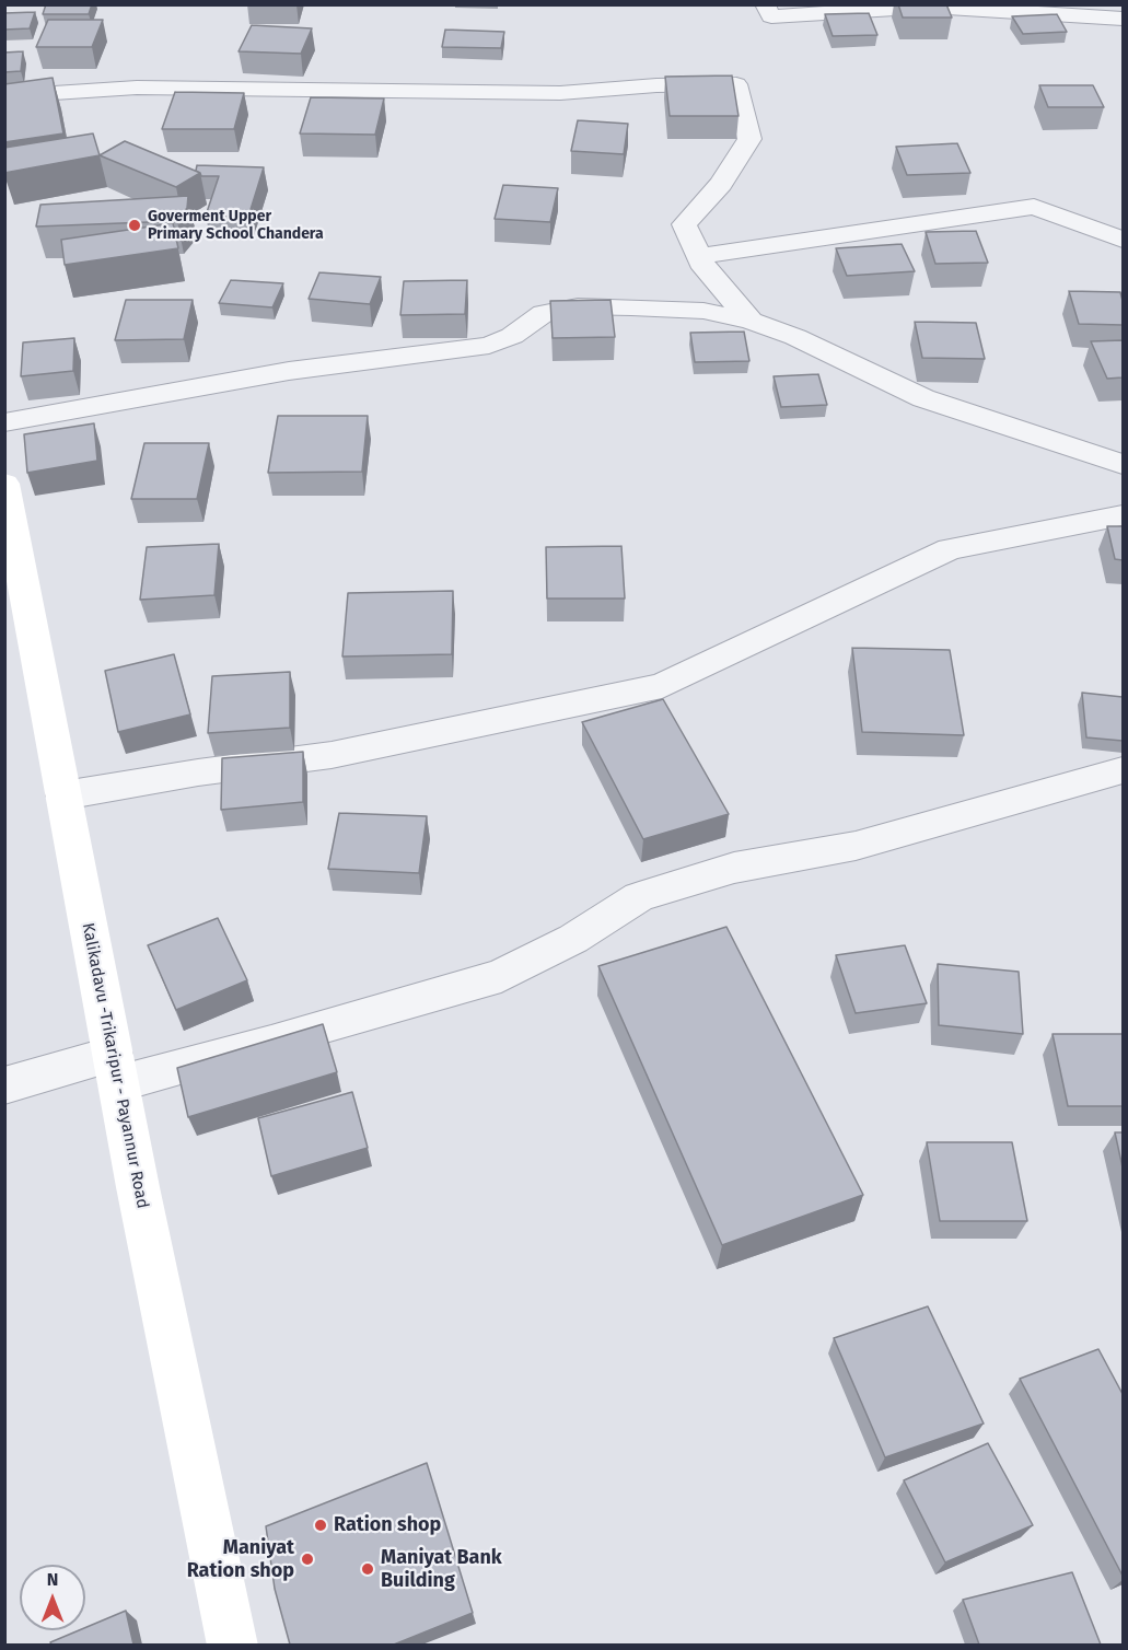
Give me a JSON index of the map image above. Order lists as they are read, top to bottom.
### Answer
{
  "streets": {
    "main road": ["Kalikadavu -Trikaripur - Payannur Road"]
  },
  "places": [
    "Goverment Upper Primary School Chandera",
    "Ration shop",
    "Maniyat Ration shop",
    "Maniyat Bank Building"
  ],
  "north": "top"
}
